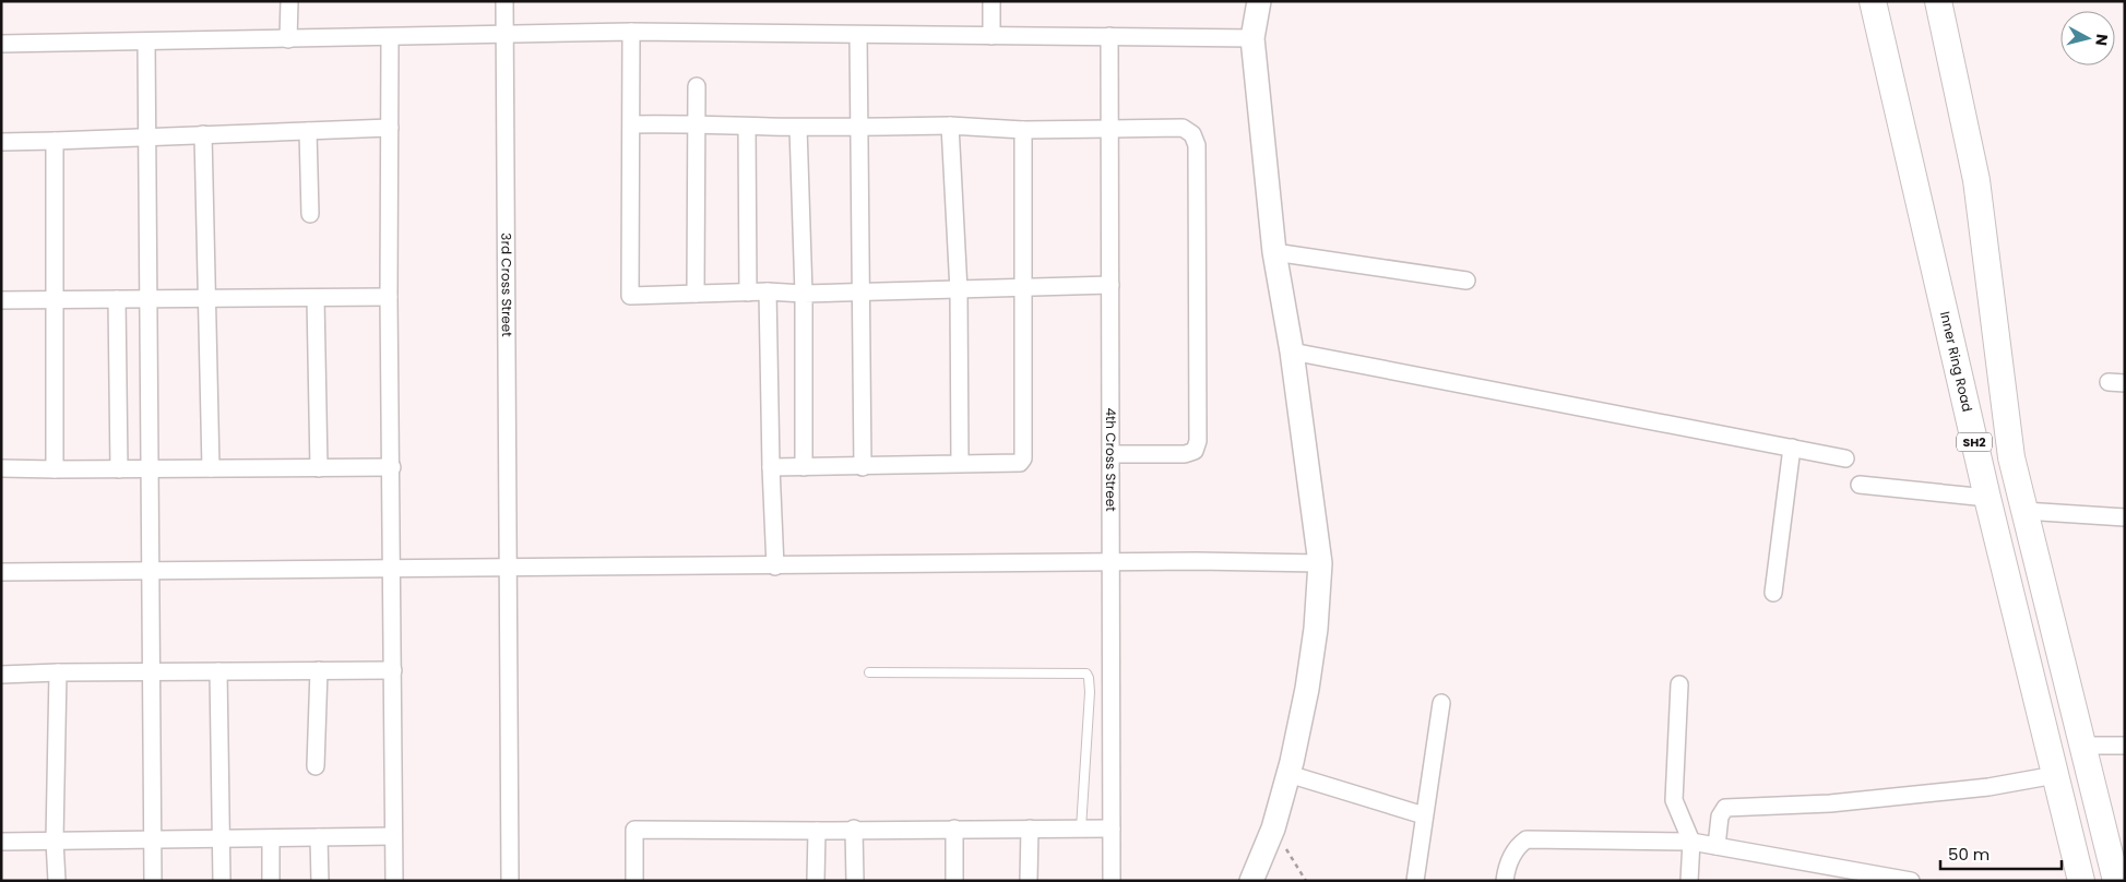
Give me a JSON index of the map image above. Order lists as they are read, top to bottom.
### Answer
{
  "streets": {
    "main road": ["Inner Ring Road", "SH2"],
    "street": ["3rd Cross Street", "4th Cross Street"]
  },
  "scale_bar": "50 m",
  "north": "right"
}
